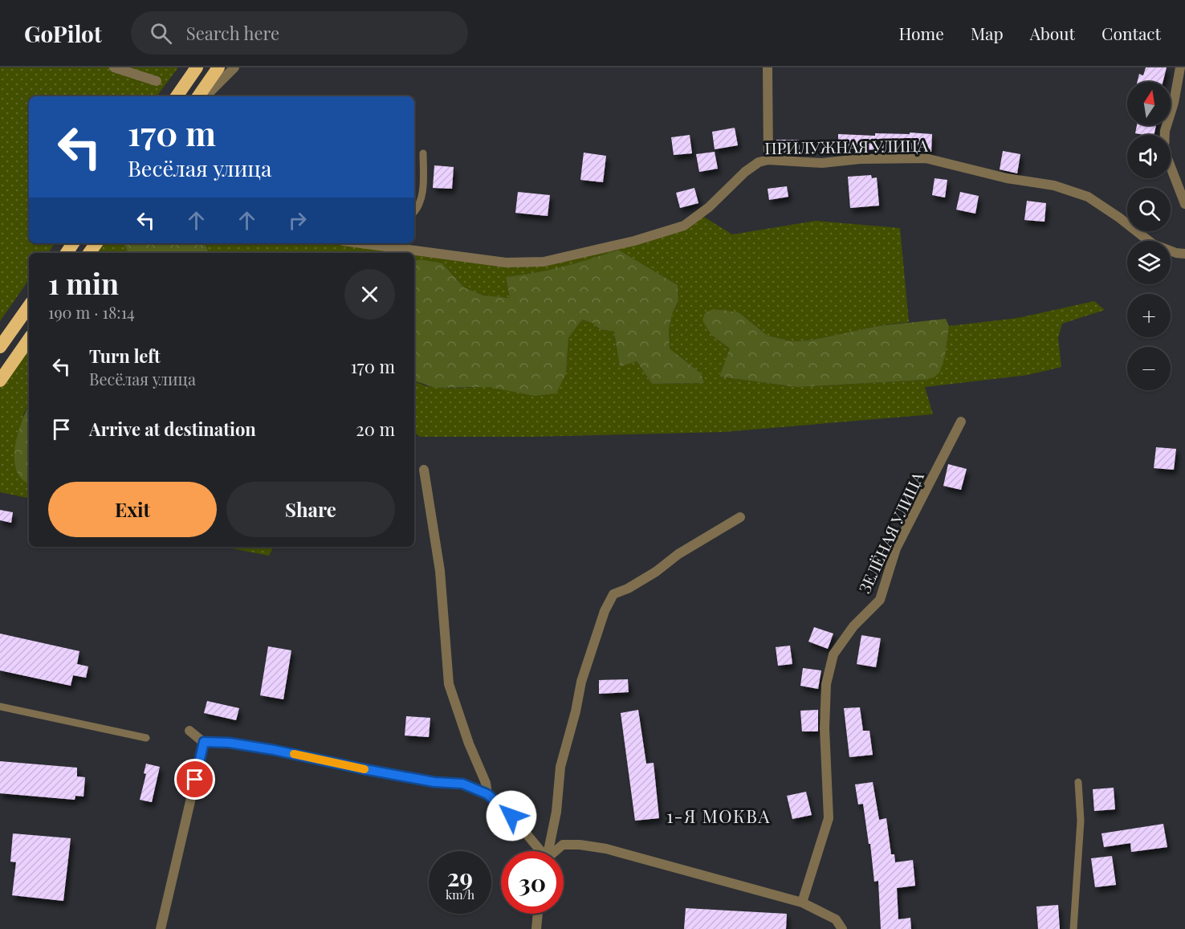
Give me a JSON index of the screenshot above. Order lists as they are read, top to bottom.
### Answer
{
  "streets": {
    "street": ["ПРИЛУЖНАЯ УЛИЦА", "ЗЕЛЁНАЯ УЛИЦА"]
  },
  "districts": ["1-Я МОКВА"],
  "north": "top",
  "page": {
    "header": "GoPilot",
    "search": "Search here",
    "nav": [
      "Home",
      "Map",
      "About",
      "Contact"
    ],
    "map_buttons": ["+", "−"],
    "turn": ["170 m", "Весёлая улица"],
    "heading": ["1 min", "190 m · 18:14"],
    "list": [
      {
        "name": "Turn left",
        "note": "Весёлая улица",
        "value": "170 m"
      },
      {
        "name": "Arrive at destination",
        "value": "20 m"
      }
    ],
    "buttons": ["Exit", "Share"],
    "speed": "29 km/h",
    "limit": "30"
  }
}
